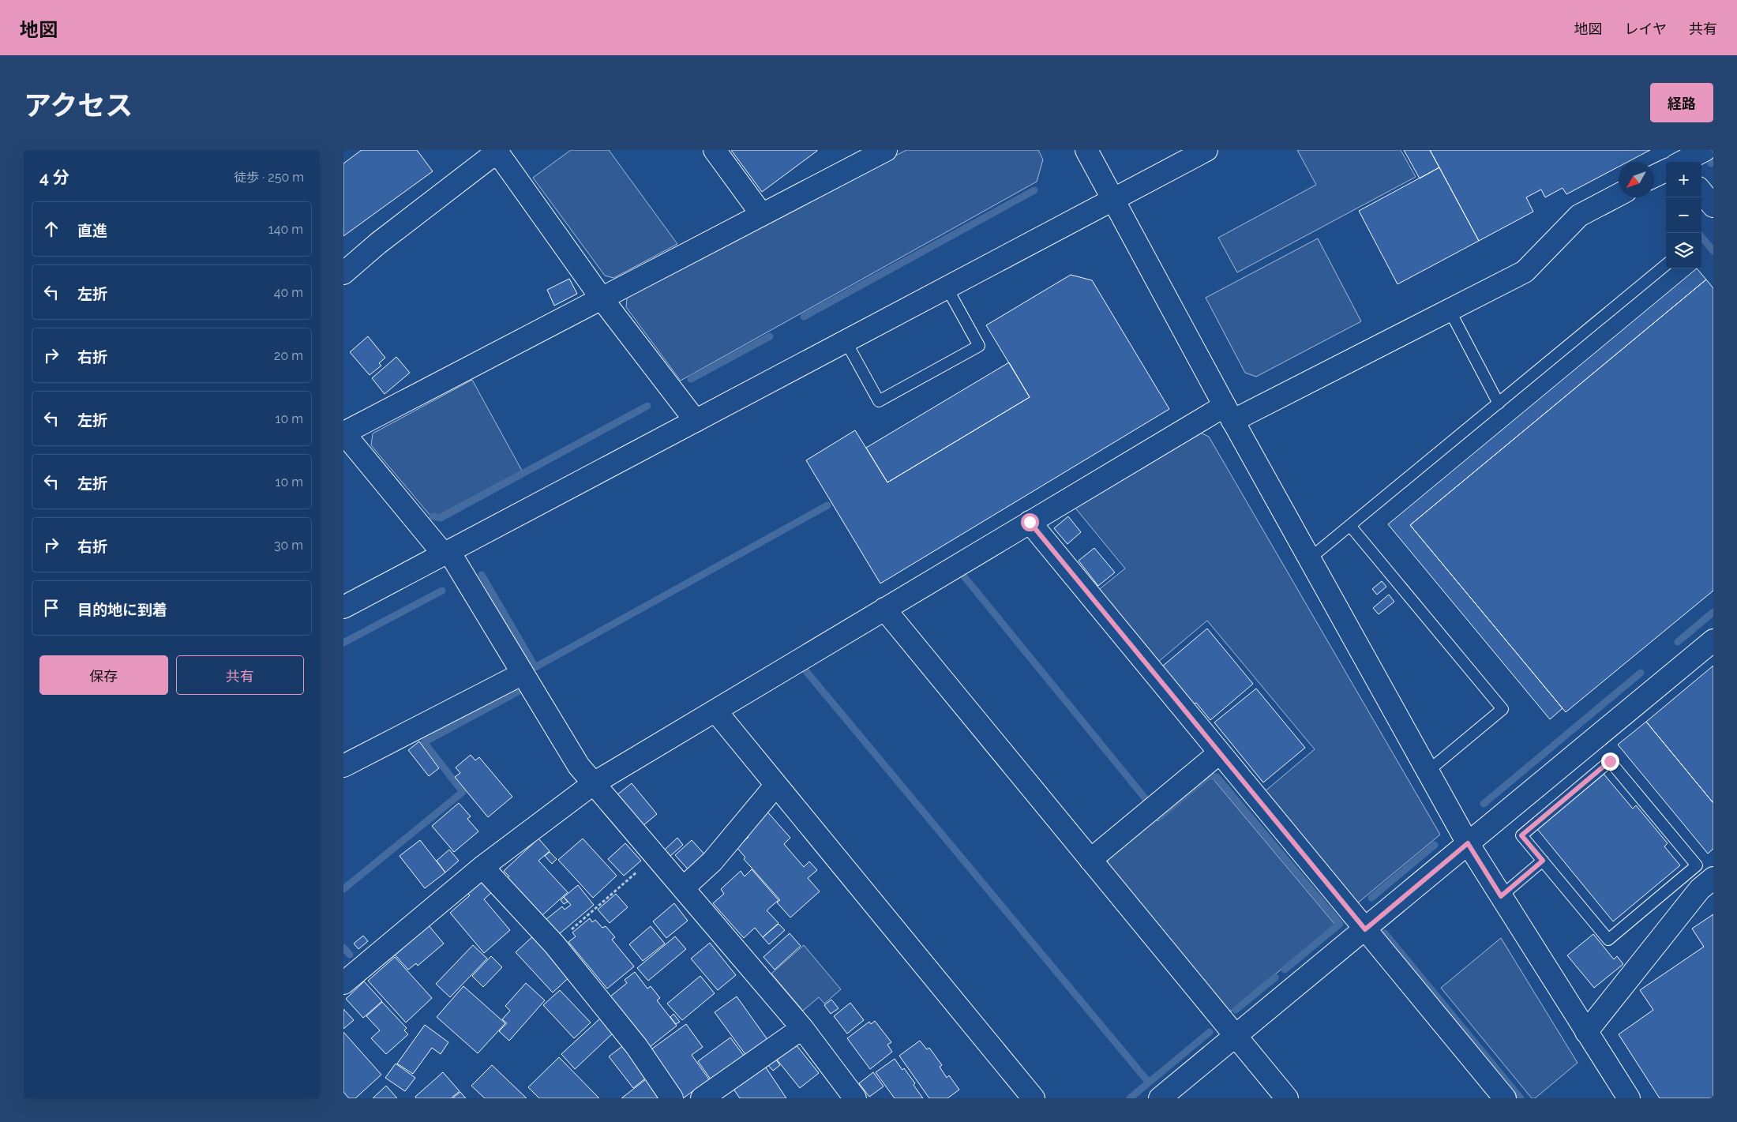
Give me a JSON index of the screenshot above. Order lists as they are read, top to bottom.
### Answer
{
  "north": "bottom left",
  "page": {
    "header": "地図",
    "nav": ["地図", "レイヤ", "共有"],
    "title": "アクセス",
    "buttons": [
      "経路",
      ["保存", "共有"]
    ],
    "heading": ["4 分", "徒歩 · 250 m"],
    "map_buttons": ["+", "−"],
    "list": [
      ["直進", "140 m"],
      ["左折", "40 m"],
      ["右折", "20 m"],
      ["左折", "10 m"],
      ["左折", "10 m"],
      ["右折", "30 m"],
      "目的地に到着"
    ]
  }
}
